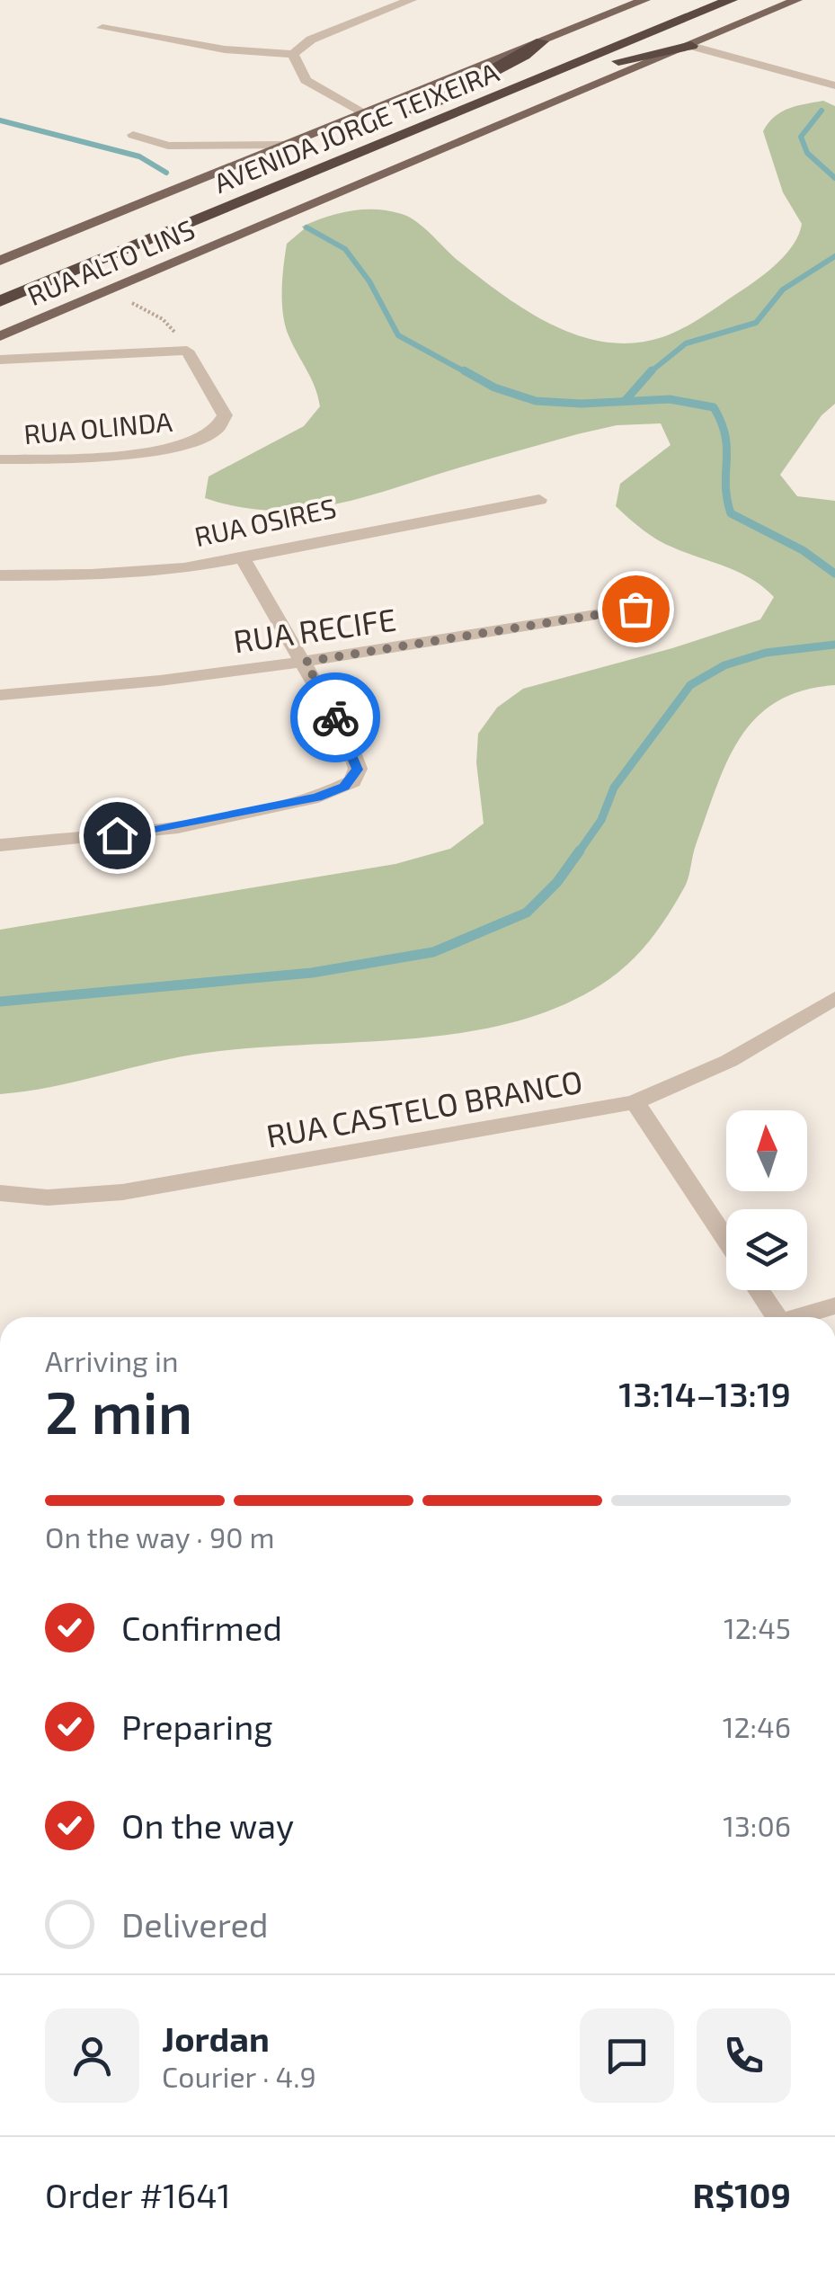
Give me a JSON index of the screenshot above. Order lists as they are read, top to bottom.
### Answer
{
  "streets": {
    "highway": ["AVENIDA JORGE TEIXEIRA"],
    "main road": ["RUA ALTO LINS"],
    "street": [
      "RUA OLINDA",
      "RUA OSIRES",
      "RUA RECIFE",
      "RUA CASTELO BRANCO"
    ]
  },
  "north": "top",
  "page": {
    "heading": ["2 min", "Arriving in", "13:14–13:19"],
    "panel": [
      "Jordan",
      "Courier · 4.9",
      "Order #1641",
      "R$109"
    ],
    "bar": "On the way · 90 m",
    "list": [
      ["Confirmed", "12:45"],
      ["Preparing", "12:46"],
      ["On the way", "13:06"],
      "Delivered"
    ]
  }
}
